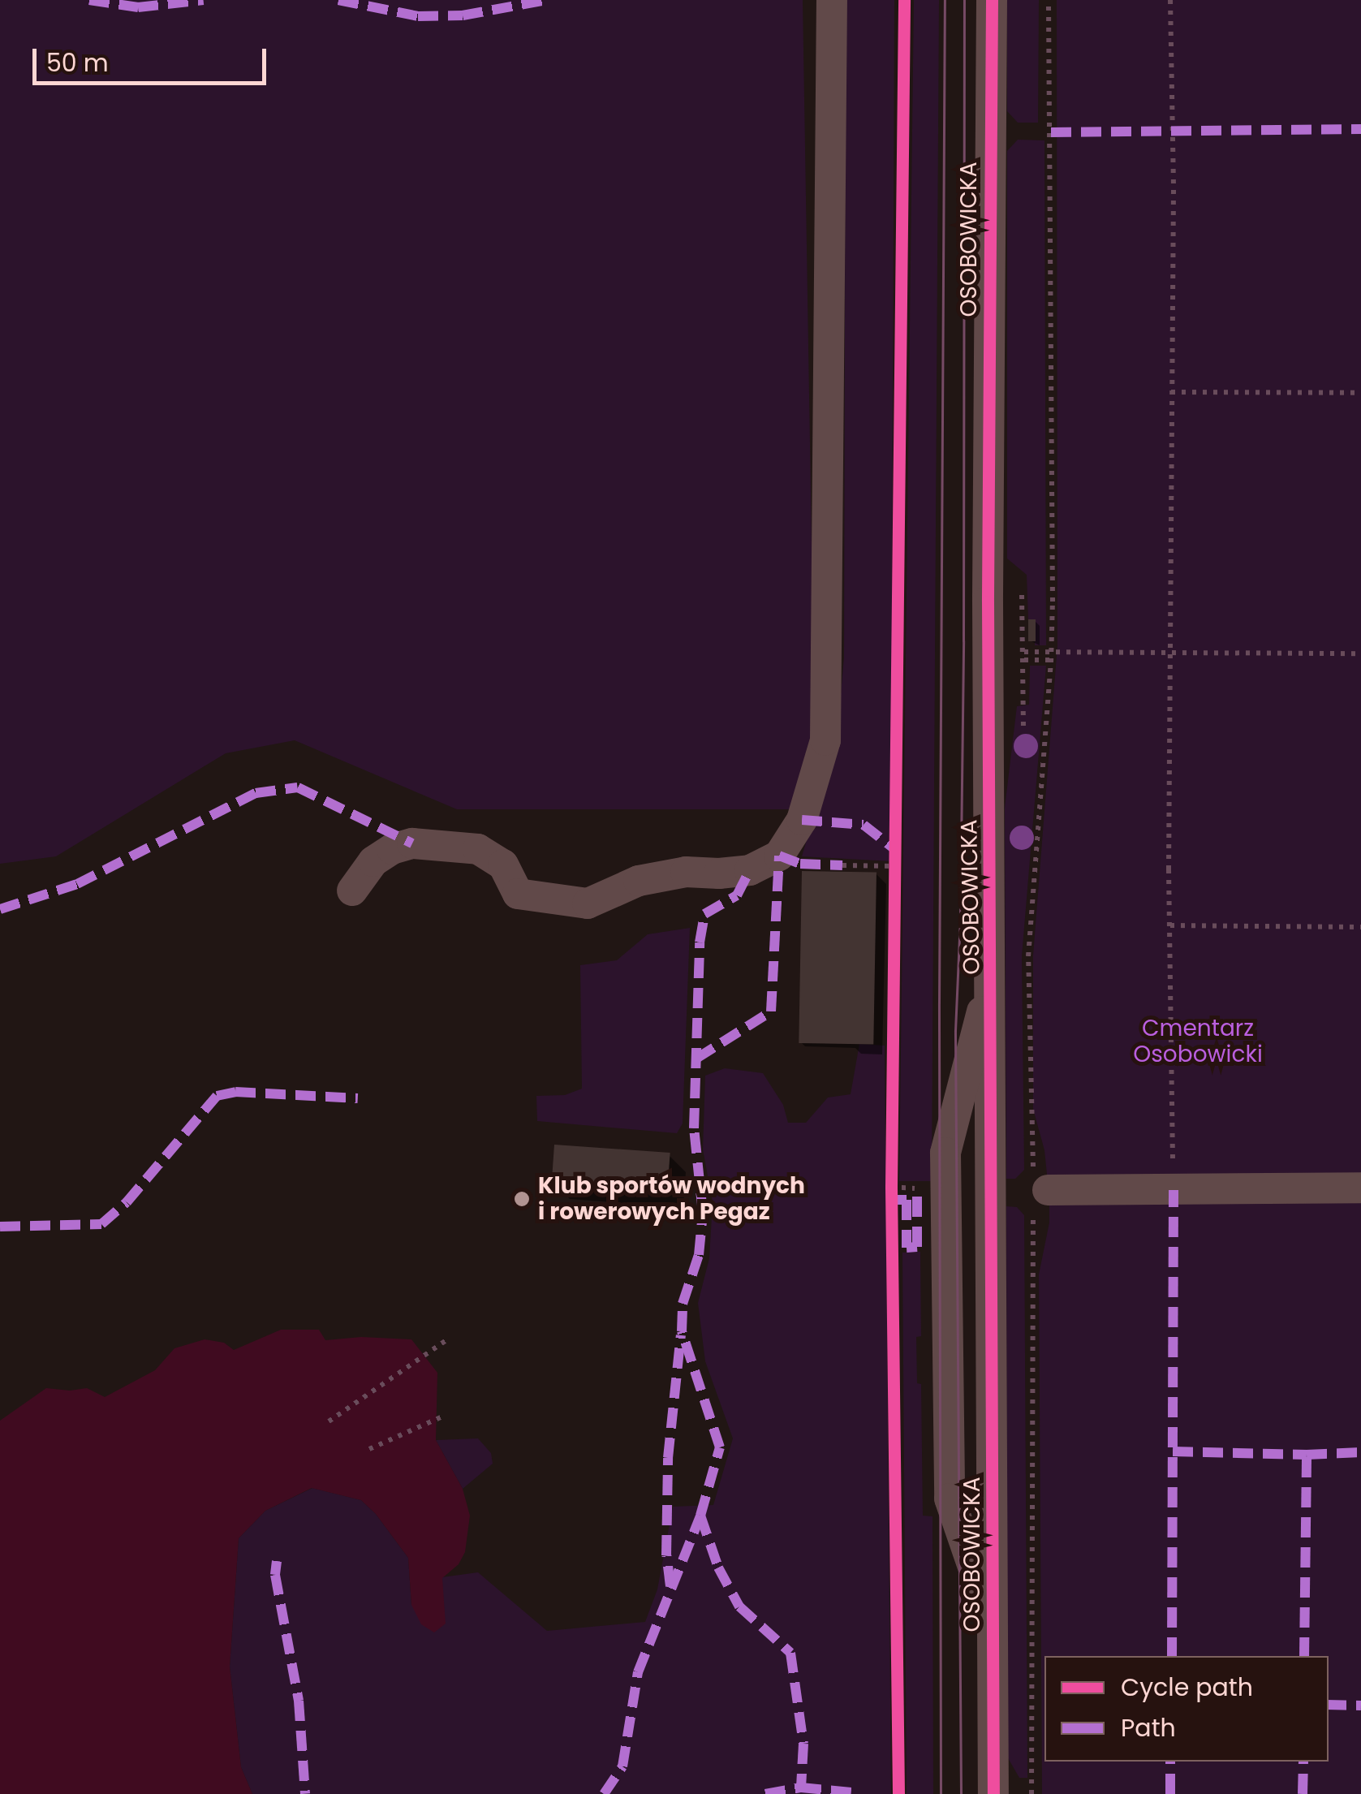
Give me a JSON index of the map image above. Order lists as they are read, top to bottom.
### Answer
{
  "streets": {
    "street": ["OSOBOWICKA"]
  },
  "parks": ["Cmentarz Osobowicki"],
  "places": ["Klub sportów wodnych i rowerowych Pegaz"],
  "legend": ["Cycle path", "Path"],
  "scale_bar": "50 m"
}
